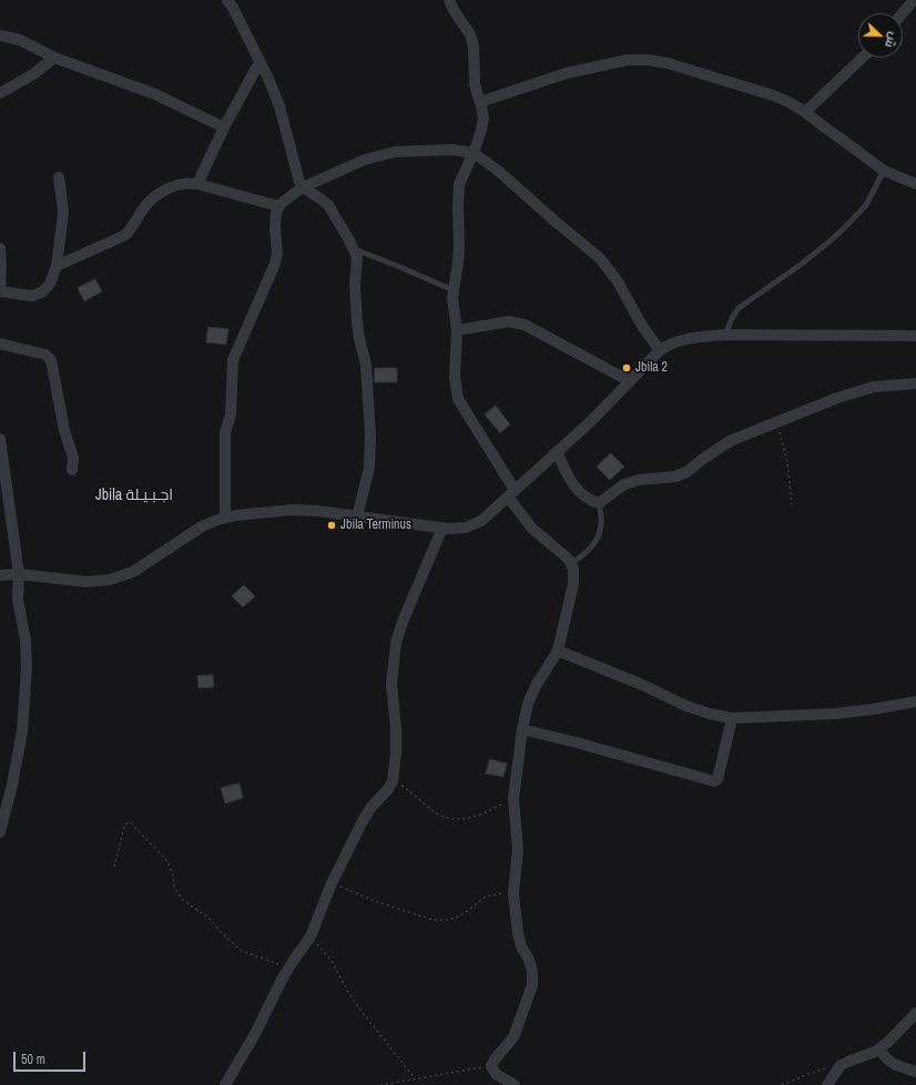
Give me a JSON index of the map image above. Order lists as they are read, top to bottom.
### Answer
{
  "districts": ["Jbila اجـبـيـلة"],
  "places": ["Jbila 2", "Jbila Terminus"],
  "scale_bar": "50 m",
  "north": "right"
}
